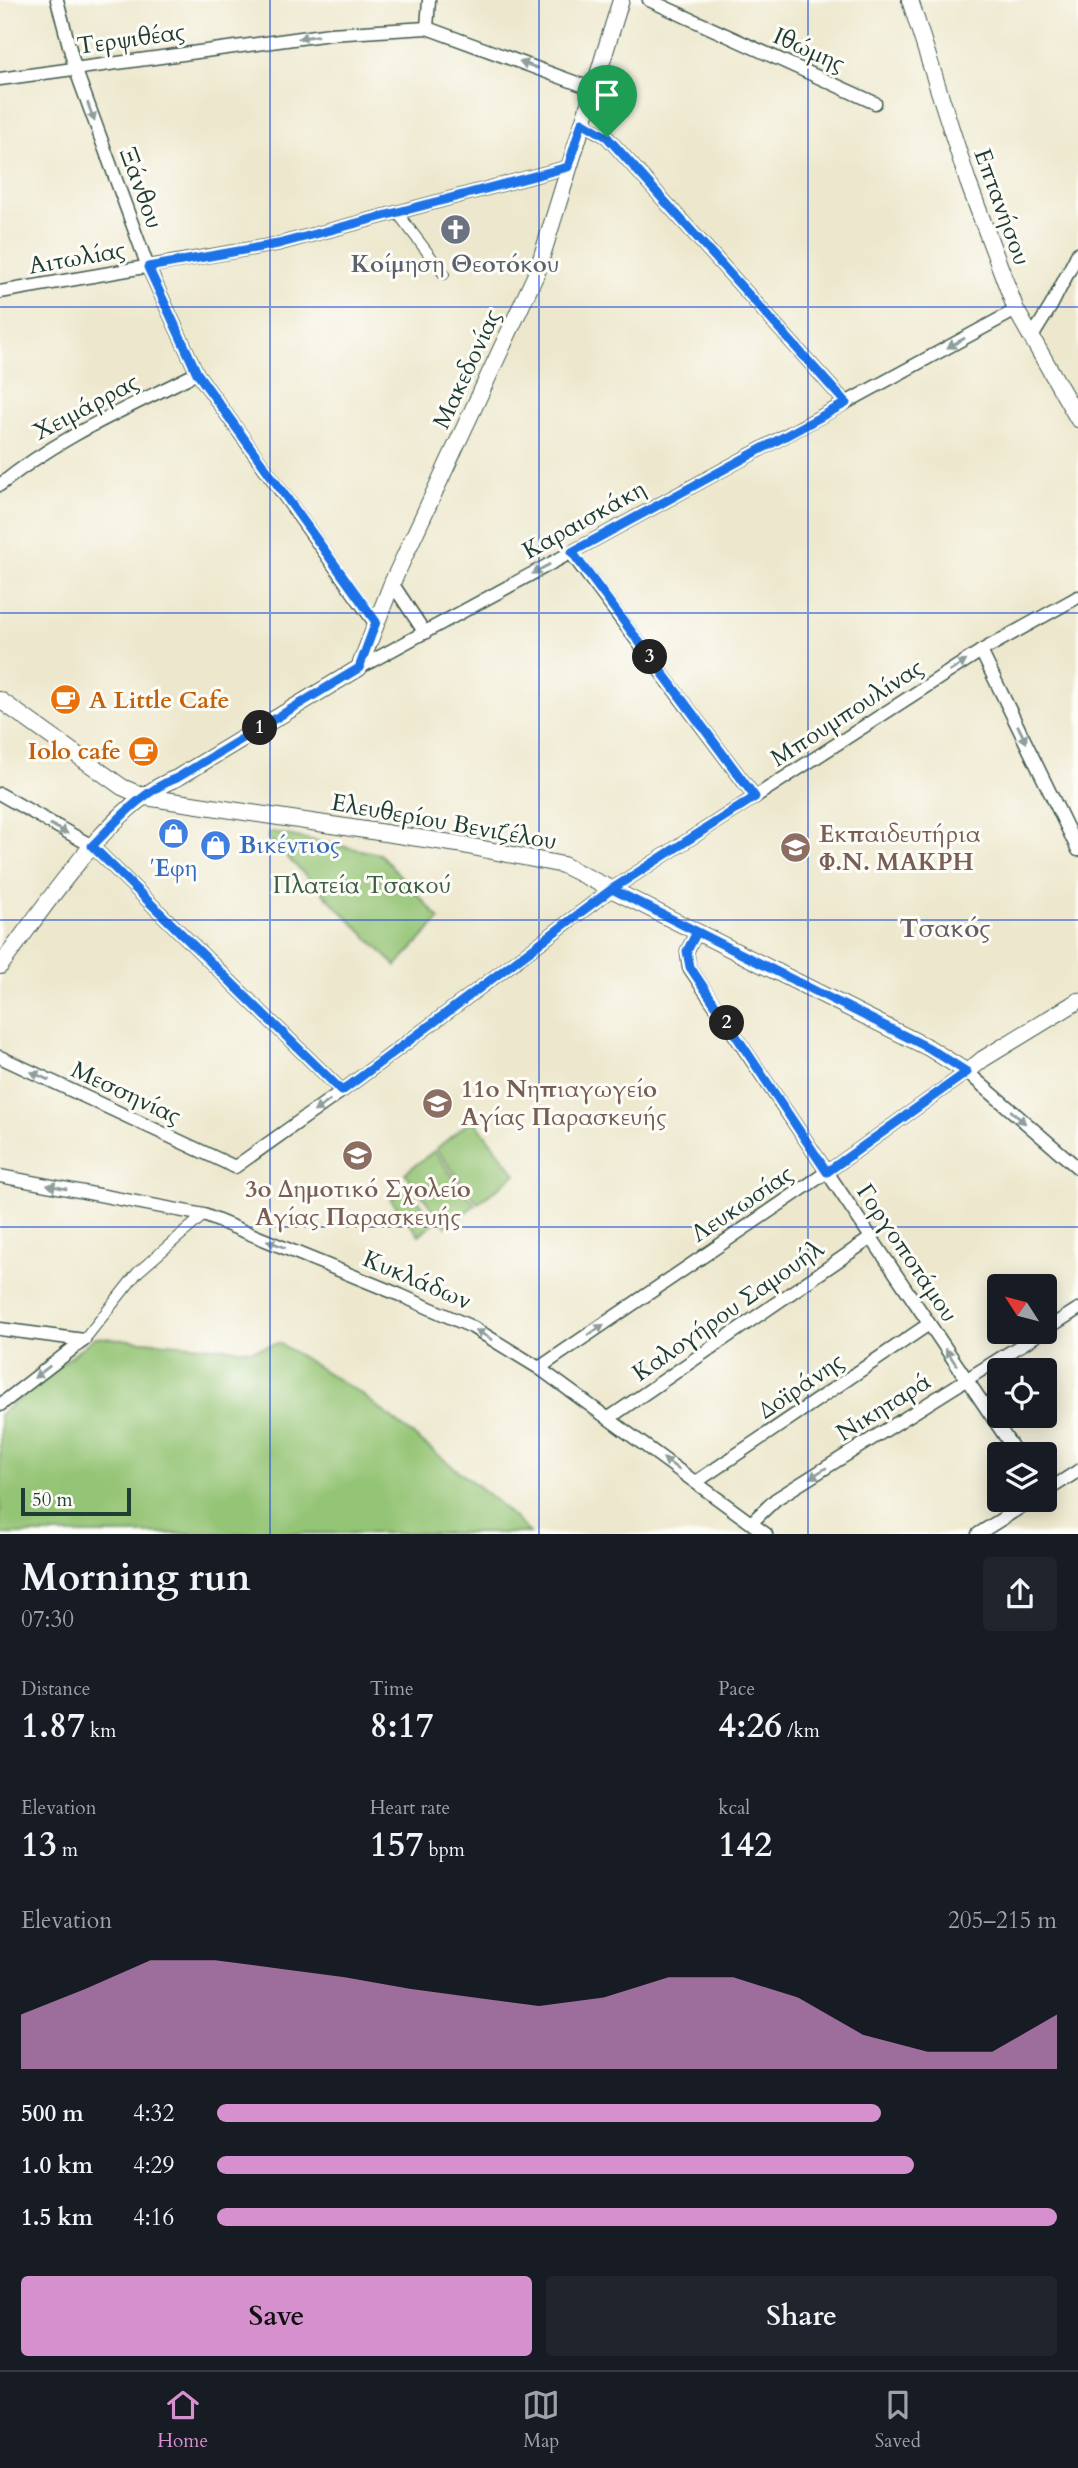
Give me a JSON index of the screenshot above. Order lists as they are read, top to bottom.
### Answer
{
  "streets": {
    "street": [
      "Τερψιθέας",
      "Ιθώμης",
      "Ξάνθου",
      "Επτανήσου",
      "Αιτωλίας",
      "Μακεδονίας",
      "Χειμάρρας",
      "Καραισκάκη",
      "Μπουμπουλίνας",
      "Ελευθερίου Βενιζέλου",
      "Μεσσηνίας",
      "Λευκωσίας",
      "Γοργοποτάμου",
      "Κυκλάδων",
      "Καλογήρου Σαμουήλ",
      "Δοϊράνης",
      "Νικηταρά"
    ]
  },
  "crossings": [
    ["Τερψιθέας", "Ξάνθου"],
    ["Τερψιθέας", "Μακεδονίας"],
    ["Ξάνθου", "Αιτωλίας"],
    ["Ξάνθου", "Μακεδονίας"],
    ["Ξάνθου", "Χειμάρρας"],
    ["Επτανήσου", "Καραισκάκη"],
    ["Αιτωλίας", "Μακεδονίας"],
    ["Μακεδονίας", "Καραισκάκη"],
    ["Καραισκάκη", "Ελευθερίου Βενιζέλου"],
    ["Μπουμπουλίνας", "Ελευθερίου Βενιζέλου"],
    ["Μπουμπουλίνας", "Μεσσηνίας"],
    ["Ελευθερίου Βενιζέλου", "Λευκωσίας"],
    ["Ελευθερίου Βενιζέλου", "Γοργοποτάμου"],
    ["Λευκωσίας", "Γοργοποτάμου"],
    ["Λευκωσίας", "Κυκλάδων"],
    ["Γοργοποτάμου", "Καλογήρου Σαμουήλ"],
    ["Γοργοποτάμου", "Δοϊράνης"],
    ["Γοργοποτάμου", "Νικηταρά"],
    ["Κυκλάδων", "Καλογήρου Σαμουήλ"],
    ["Κυκλάδων", "Δοϊράνης"],
    ["Κυκλάδων", "Νικηταρά"]
  ],
  "one_way": [
    "Τερψιθέας",
    "Μεσσηνίας",
    "Λευκωσίας",
    "Κυκλάδων",
    "Νικηταρά"
  ],
  "districts": ["Τσακός"],
  "parks": ["Πλατεία Τσακού"],
  "places": {
    "church": ["Κοίμηση Θεοτόκου"],
    "cafe": ["A Little Cafe", "Iolo cafe"],
    "shop": ["Έφη", "Βικέντιος"],
    "school or university": ["Εκπαιδευτήρια Φ.Ν. ΜΑΚΡΗ", "11ο Νηπιαγωγείο Αγίας Παρασκευής", "3ο Δημοτικό Σχολείο Αγίας Παρασκευής"]
  },
  "scale_bar": "50 m",
  "north": "top left",
  "page": {
    "pins": ["3", "1", "2"],
    "scale": "50 m",
    "heading": ["Morning run", "07:30"],
    "stats": [
      ["Distance", "1.87 km"],
      ["Time", "8:17"],
      ["Pace", "4:26 /km"],
      ["Elevation", "13 m"],
      ["Heart rate", "157 bpm"],
      ["kcal", "142"]
    ],
    "chart": ["Elevation", "205–215 m"],
    "list": [
      {
        "name": "500 m",
        "note": "4:32"
      },
      {
        "name": "1.0 km",
        "note": "4:29"
      },
      {
        "name": "1.5 km",
        "note": "4:16"
      }
    ],
    "buttons": ["Save", "Share"],
    "tabs": ["Home", "Map", "Saved"]
  }
}
